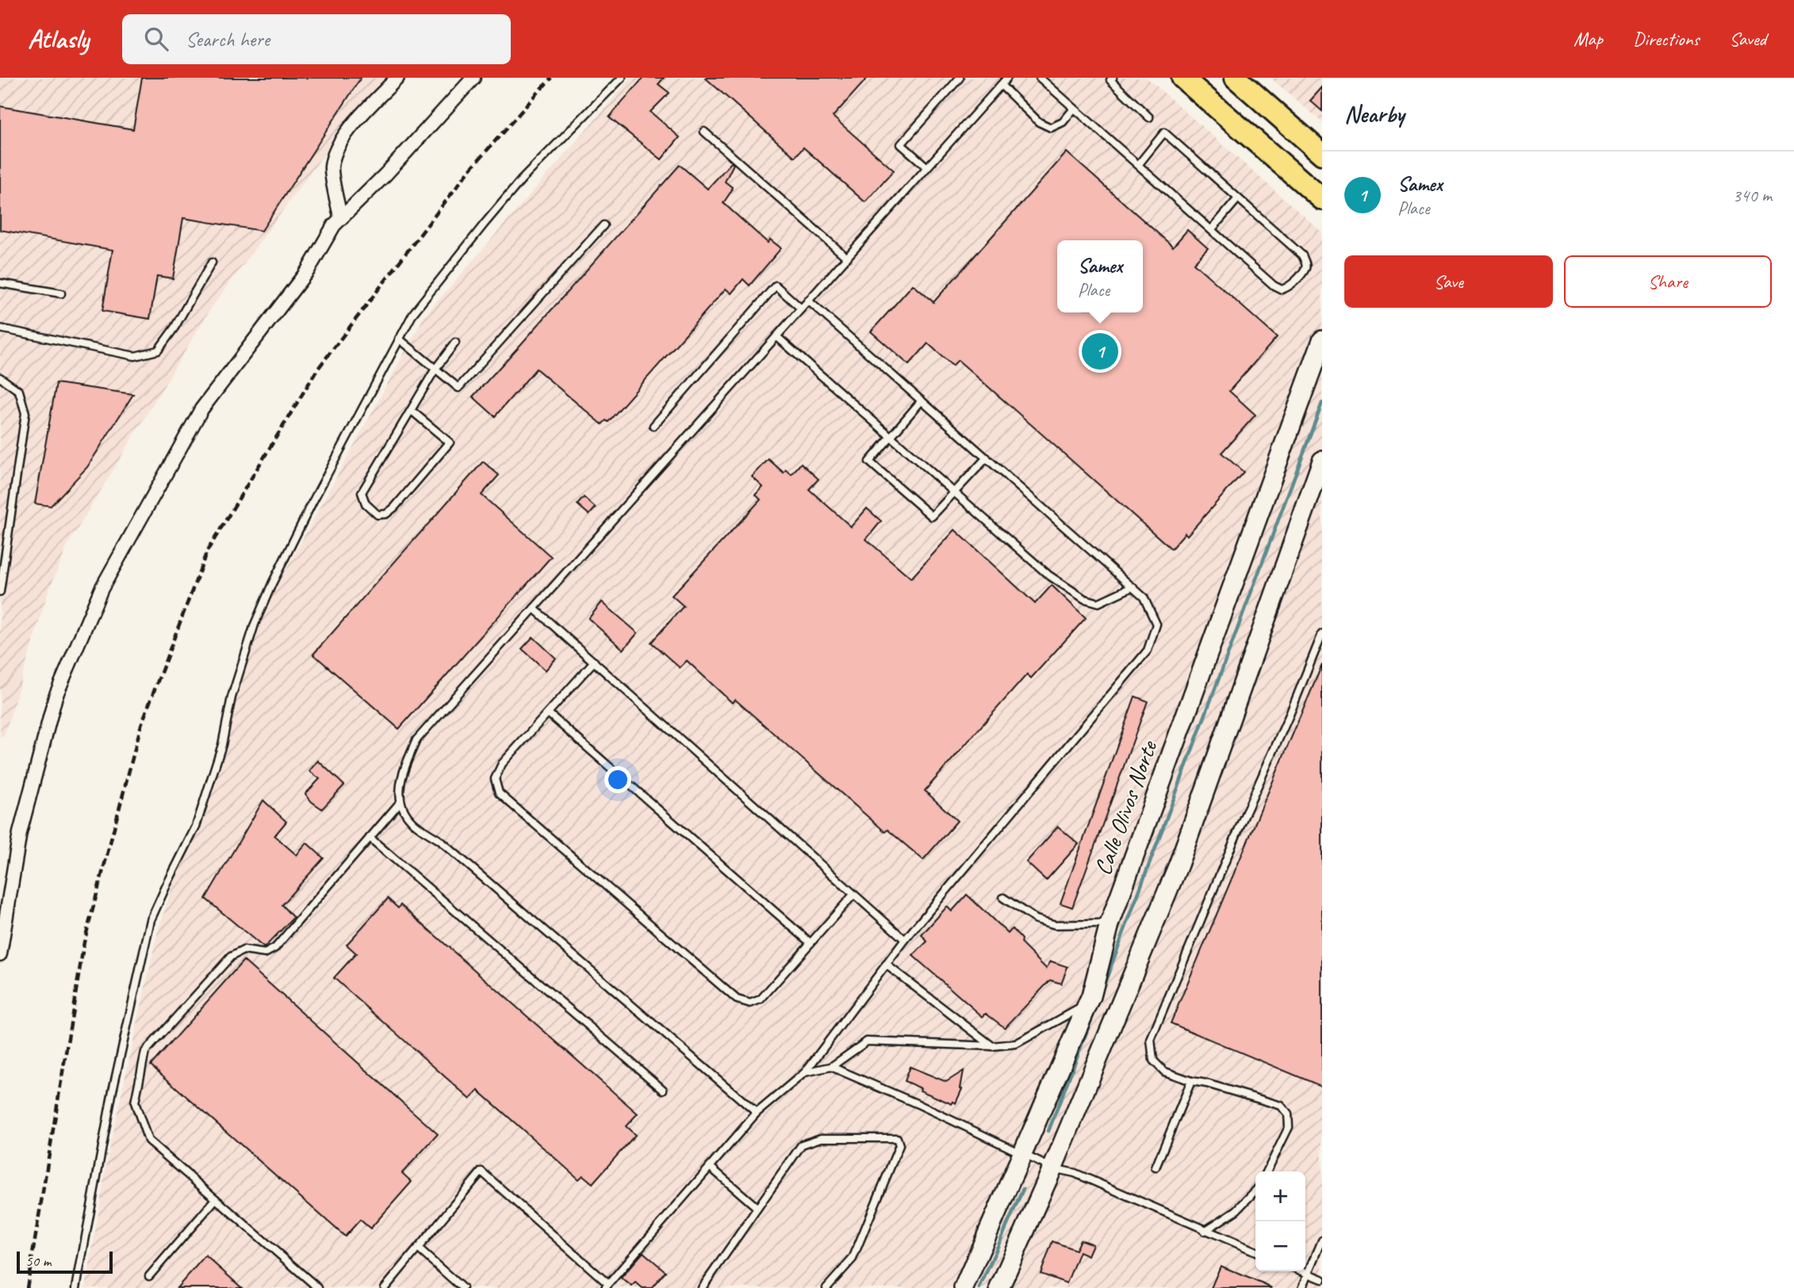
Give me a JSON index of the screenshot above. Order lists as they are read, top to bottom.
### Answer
{
  "streets": {
    "main road": ["Calle Olivos Norte"]
  },
  "scale_bar": "50 m",
  "page": {
    "header": "Atlasly",
    "search": "Search here",
    "nav": ["Map", "Directions", "Saved"],
    "heading": "Nearby",
    "list": [
      {
        "mark": "1",
        "name": "Samex",
        "note": "Place",
        "value": "340 m"
      }
    ],
    "buttons": ["Save", "Share"],
    "popup": ["Samex", "Place"],
    "pins": "1",
    "map_buttons": ["+", "−"],
    "scale": "50 m"
  }
}
